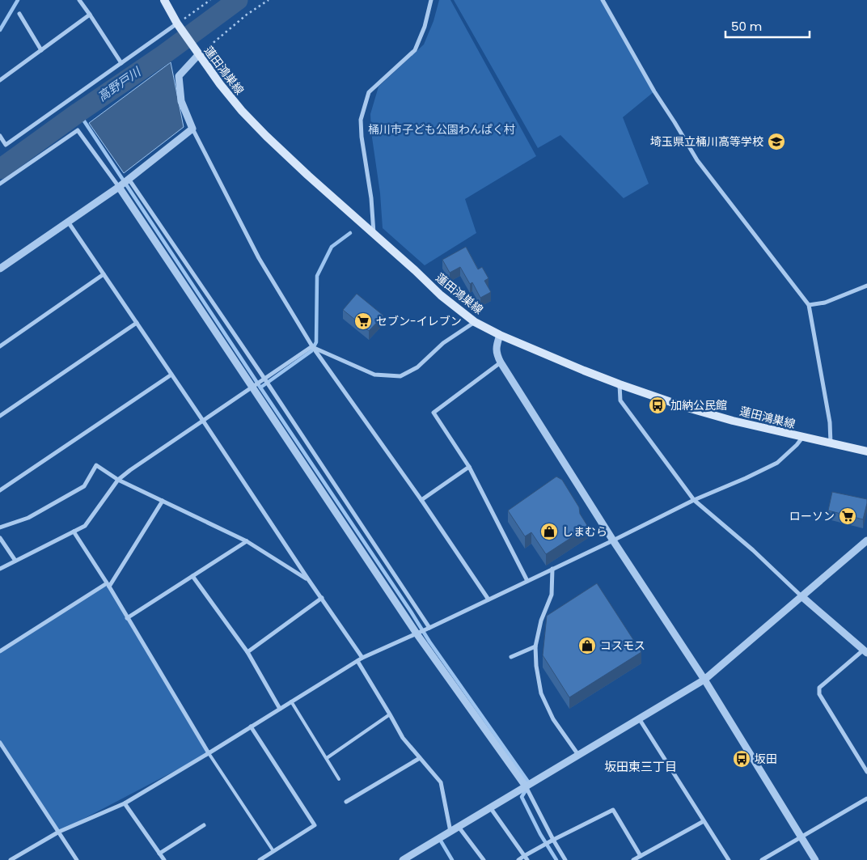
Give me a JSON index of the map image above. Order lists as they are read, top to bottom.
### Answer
{
  "streets": {
    "main road": ["蓮田鴻巣線"]
  },
  "districts": ["坂田東三丁目"],
  "water": ["高野戸川"],
  "parks": ["桶川市子ども公園わんぱく村"],
  "places": {
    "school or university": ["埼玉県立桶川高等学校"],
    "supermarket": ["セブン-イレブン", "ローソン"],
    "bus stop": ["加納公民館", "坂田"],
    "shop": ["しまむら", "コスモス"]
  },
  "scale_bar": "50 m"
}
